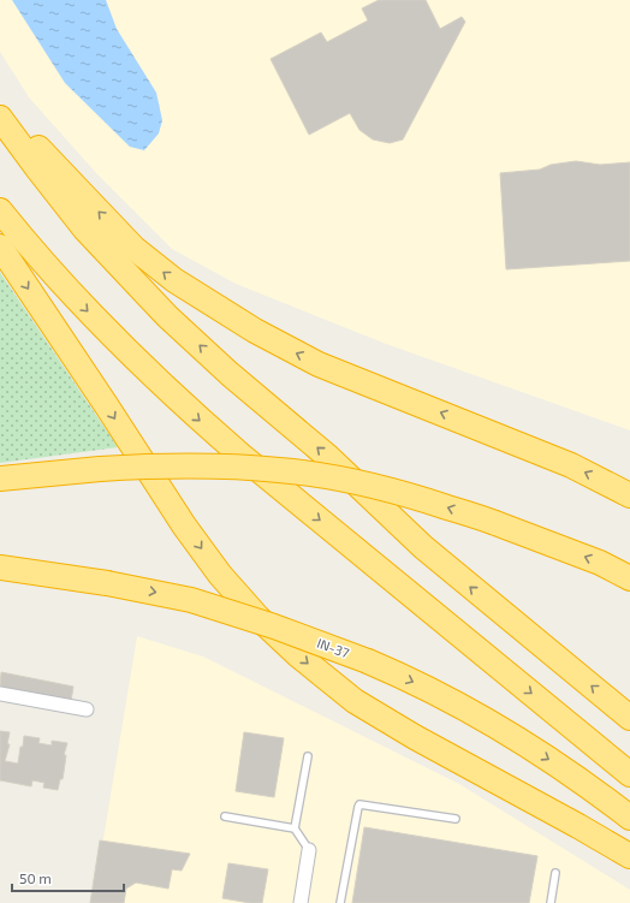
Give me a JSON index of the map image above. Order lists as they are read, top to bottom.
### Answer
{
  "streets": {
    "highway": ["IN-37"]
  },
  "scale_bar": "50 m"
}
